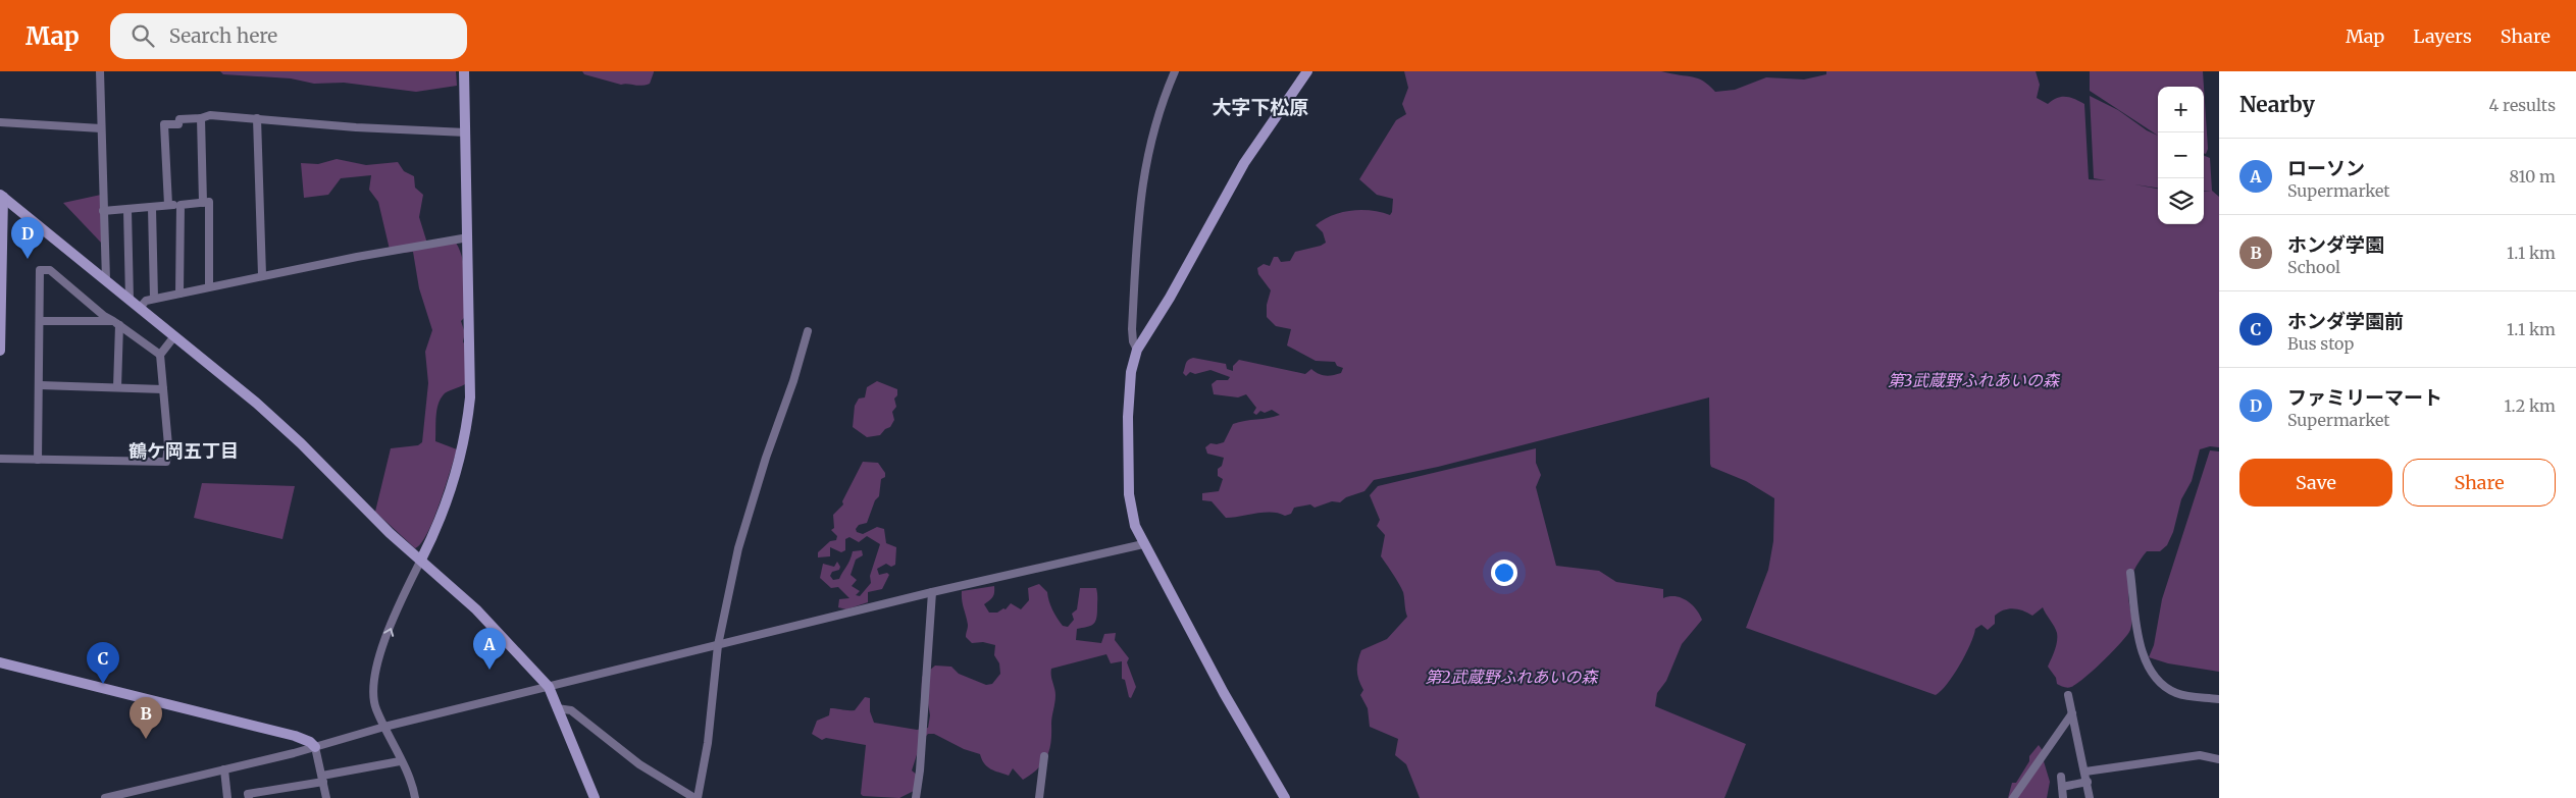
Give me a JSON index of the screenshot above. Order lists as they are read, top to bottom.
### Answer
{
  "districts": ["大字下松原", "鶴ケ岡五丁目"],
  "parks": ["第3武蔵野ふれあいの森", "第2武蔵野ふれあいの森"],
  "page": {
    "header": "Map",
    "search": "Search here",
    "nav": ["Map", "Layers", "Share"],
    "heading": ["Nearby", "4 results"],
    "map_buttons": ["+", "−"],
    "list": [
      {
        "mark": "A",
        "name": "ローソン",
        "note": "Supermarket",
        "value": "810 m"
      },
      {
        "mark": "B",
        "name": "ホンダ学園",
        "note": "School",
        "value": "1.1 km"
      },
      {
        "mark": "C",
        "name": "ホンダ学園前",
        "note": "Bus stop",
        "value": "1.1 km"
      },
      {
        "mark": "D",
        "name": "ファミリーマート",
        "note": "Supermarket",
        "value": "1.2 km"
      }
    ],
    "pins": [
      "D",
      "A",
      "C",
      "B"
    ],
    "buttons": ["Save", "Share"]
  }
}
